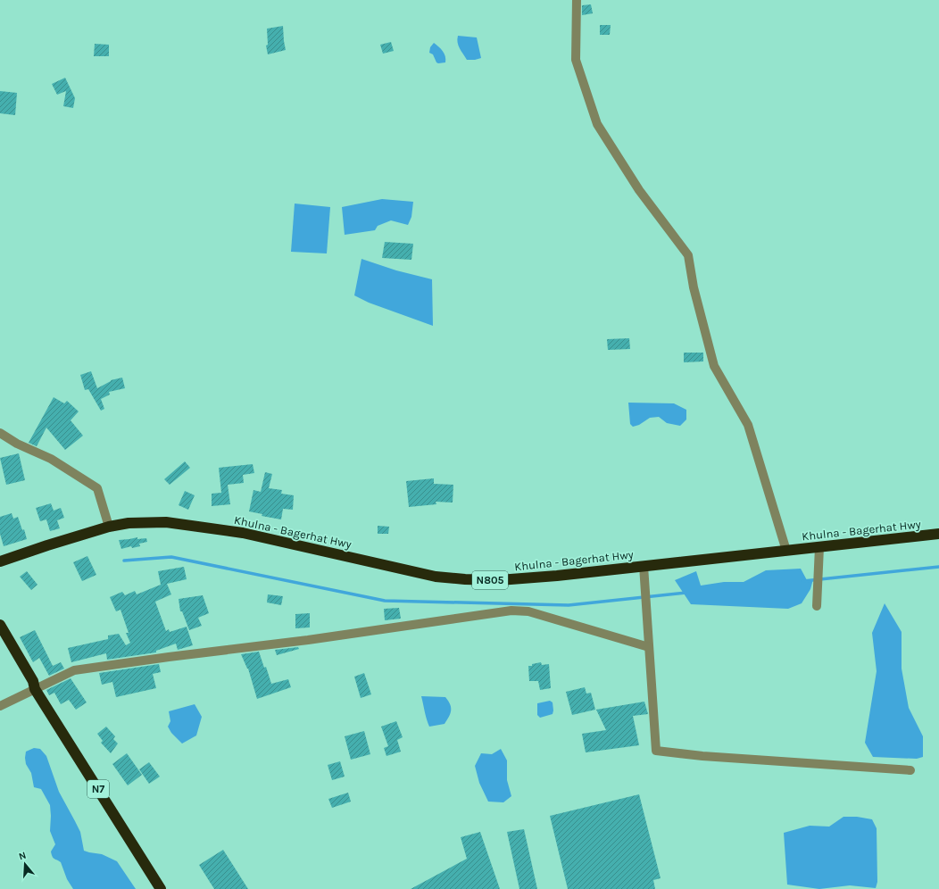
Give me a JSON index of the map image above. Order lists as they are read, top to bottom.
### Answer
{
  "streets": {
    "highway": ["Khulna - Bagerhat Hwy", "N805", "N7"]
  },
  "north": "top"
}
